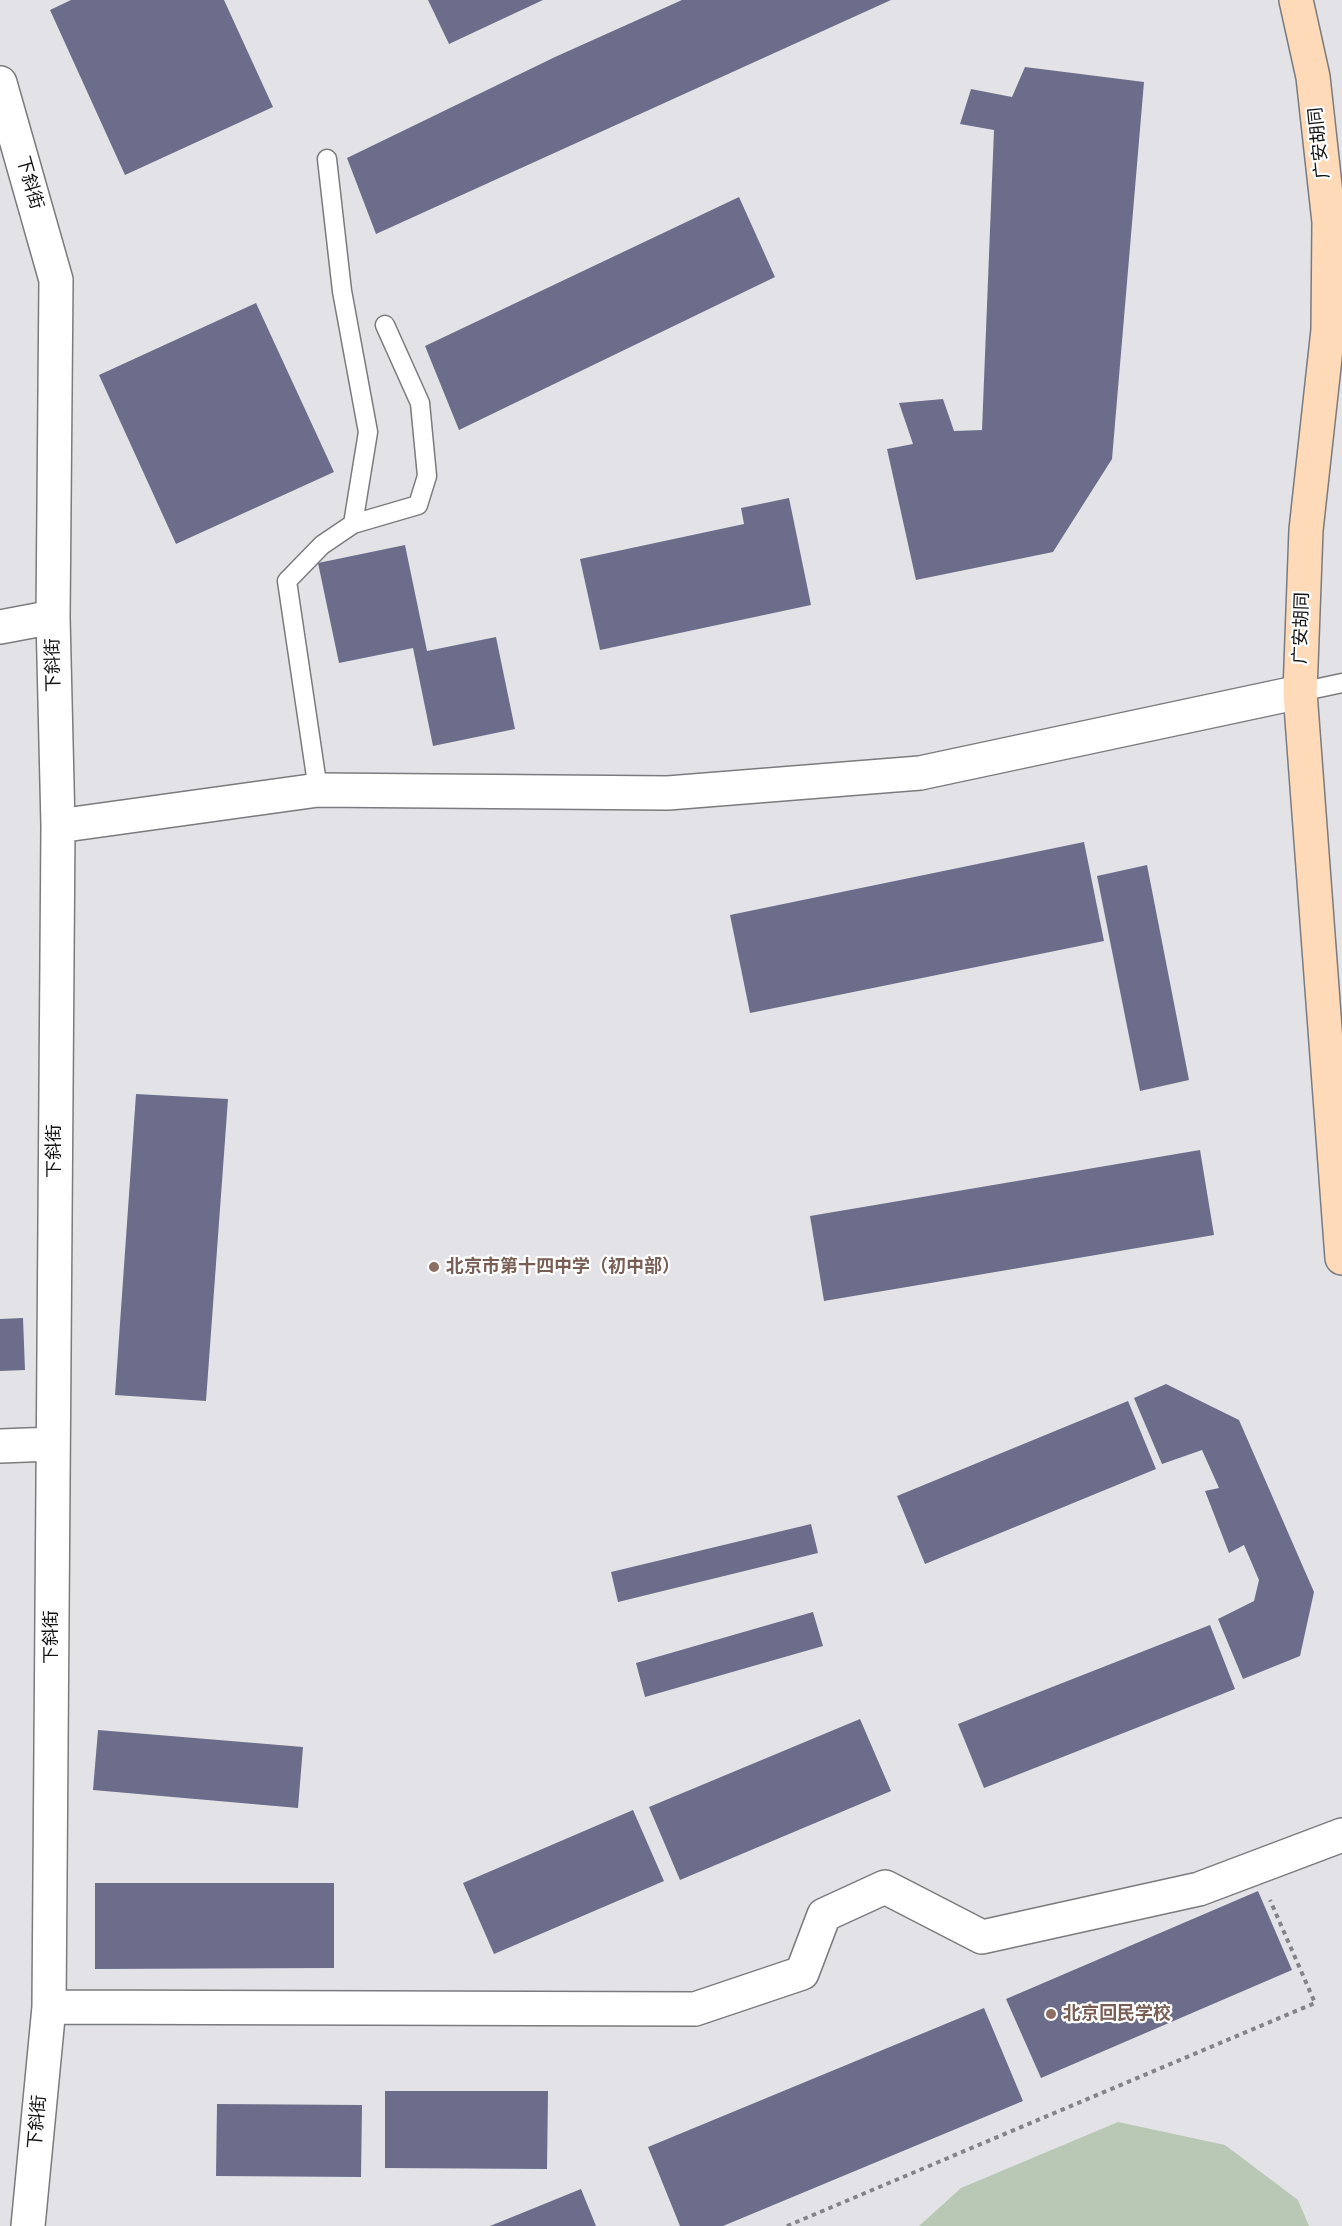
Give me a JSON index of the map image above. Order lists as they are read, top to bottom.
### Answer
{
  "streets": {
    "street": ["广安胡同", "下斜街"]
  },
  "places": ["北京市第十四中学（初中部）", "北京回民学校"]
}
